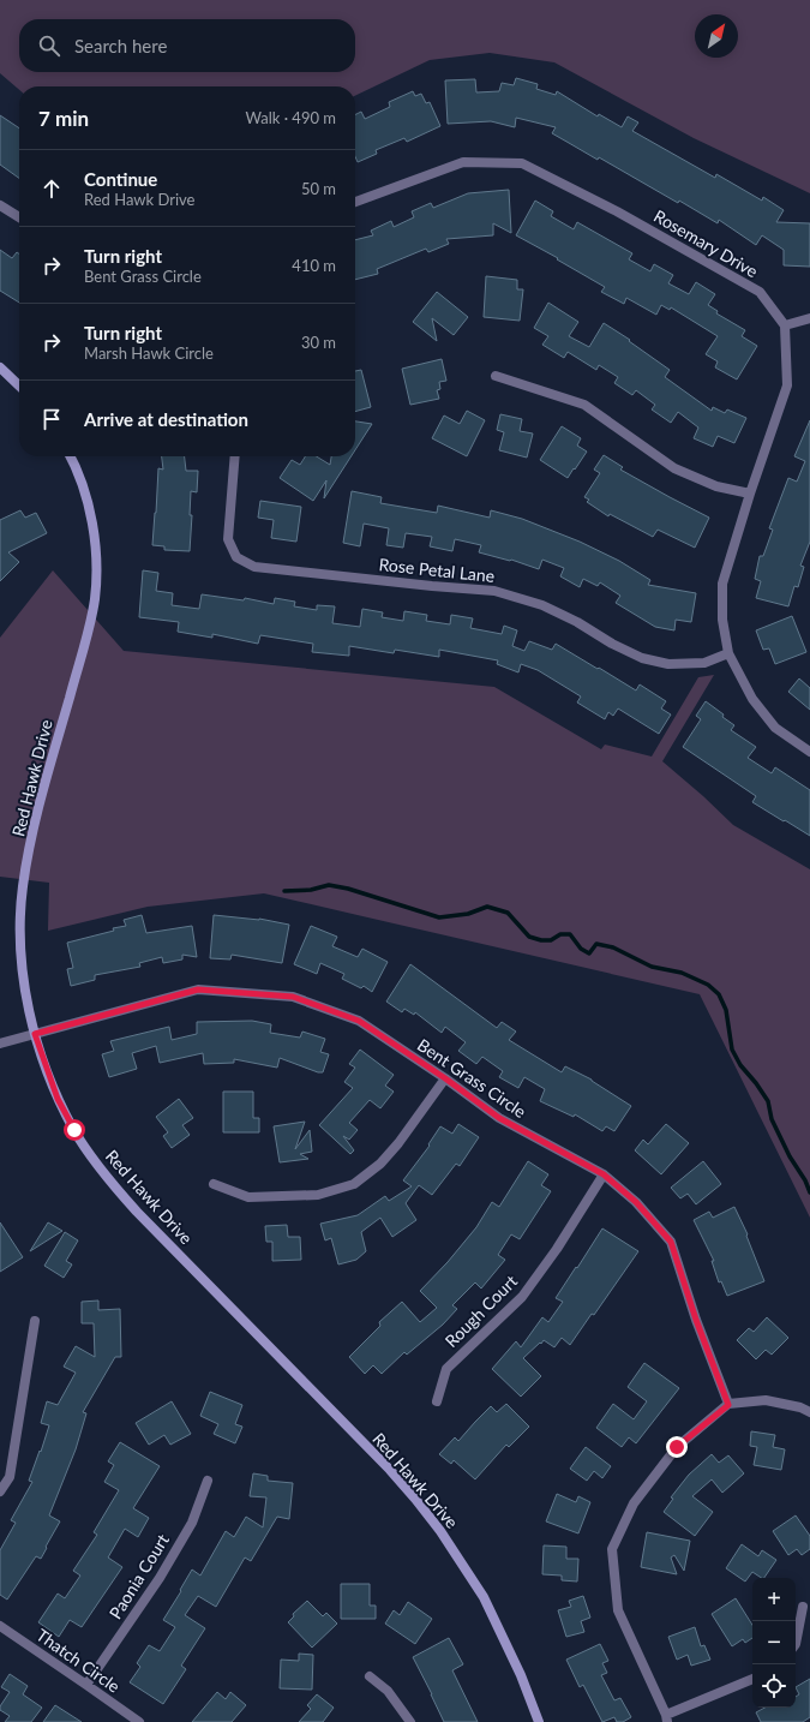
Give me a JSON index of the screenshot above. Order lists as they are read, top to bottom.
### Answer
{
  "streets": {
    "street": [
      "Rosemary Drive",
      "Rose Petal Lane",
      "Red Hawk Drive",
      "Bent Grass Circle",
      "Rough Court",
      "Paonia Court",
      "Thatch Circle"
    ]
  },
  "crossings": [
    ["Red Hawk Drive", "Bent Grass Circle"],
    ["Bent Grass Circle", "Rough Court"],
    ["Paonia Court", "Thatch Circle"]
  ],
  "north": "top right",
  "page": {
    "search": "Search here",
    "heading": ["7 min", "Walk · 490 m"],
    "list": [
      ["Continue", "Red Hawk Drive", "50 m"],
      ["Turn right", "Bent Grass Circle", "410 m"],
      ["Turn right", "Marsh Hawk Circle", "30 m"],
      "Arrive at destination"
    ],
    "map_buttons": ["+", "−"]
  }
}
